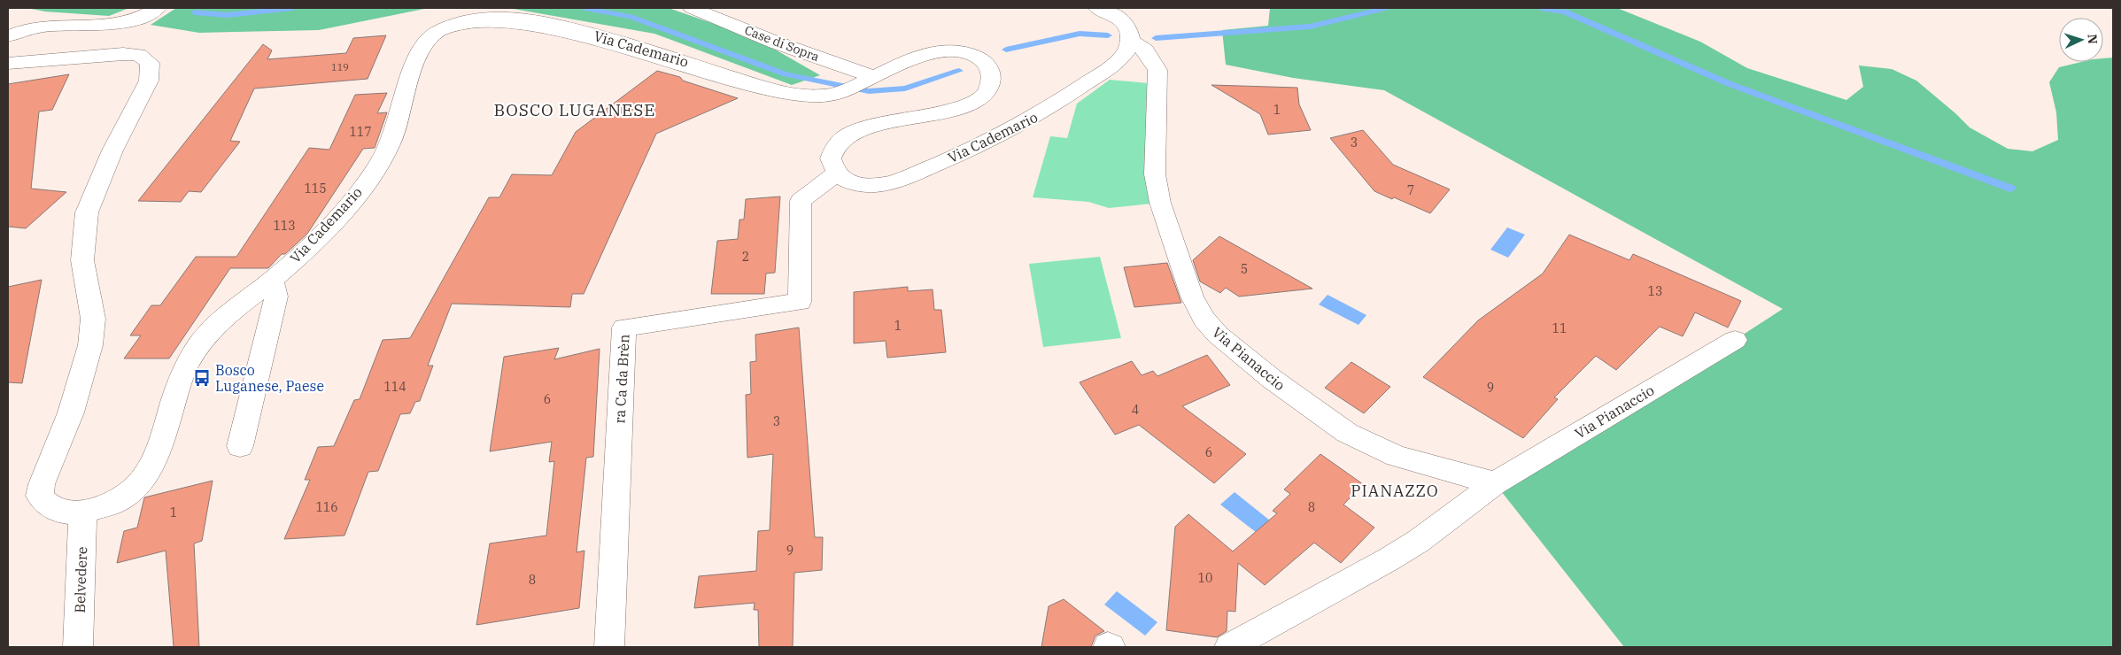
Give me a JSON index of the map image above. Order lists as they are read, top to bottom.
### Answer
{
  "streets": {
    "street": [
      "Case di Sopra",
      "Via Cademario",
      "Via Pianaccio",
      "ra Ca da Brèn",
      "Belvedere"
    ]
  },
  "crossings": [
    ["Case di Sopra", "Via Cademario"],
    ["Via Cademario", "Via Pianaccio"],
    ["Via Cademario", "ra Ca da Brèn"],
    ["Via Cademario", "Belvedere"]
  ],
  "districts": ["BOSCO LUGANESE", "PIANAZZO"],
  "places": {
    "bus stop": ["Bosco Luganese, Paese"]
  },
  "house_numbers": [
    "119",
    "1",
    "117",
    "3",
    "115",
    "7",
    "113",
    "2",
    "5",
    "13",
    "1",
    "11",
    "114",
    "9",
    "6",
    "4",
    "3",
    "6",
    "116",
    "8",
    "1",
    "9",
    "10",
    "8"
  ],
  "north": "right"
}
